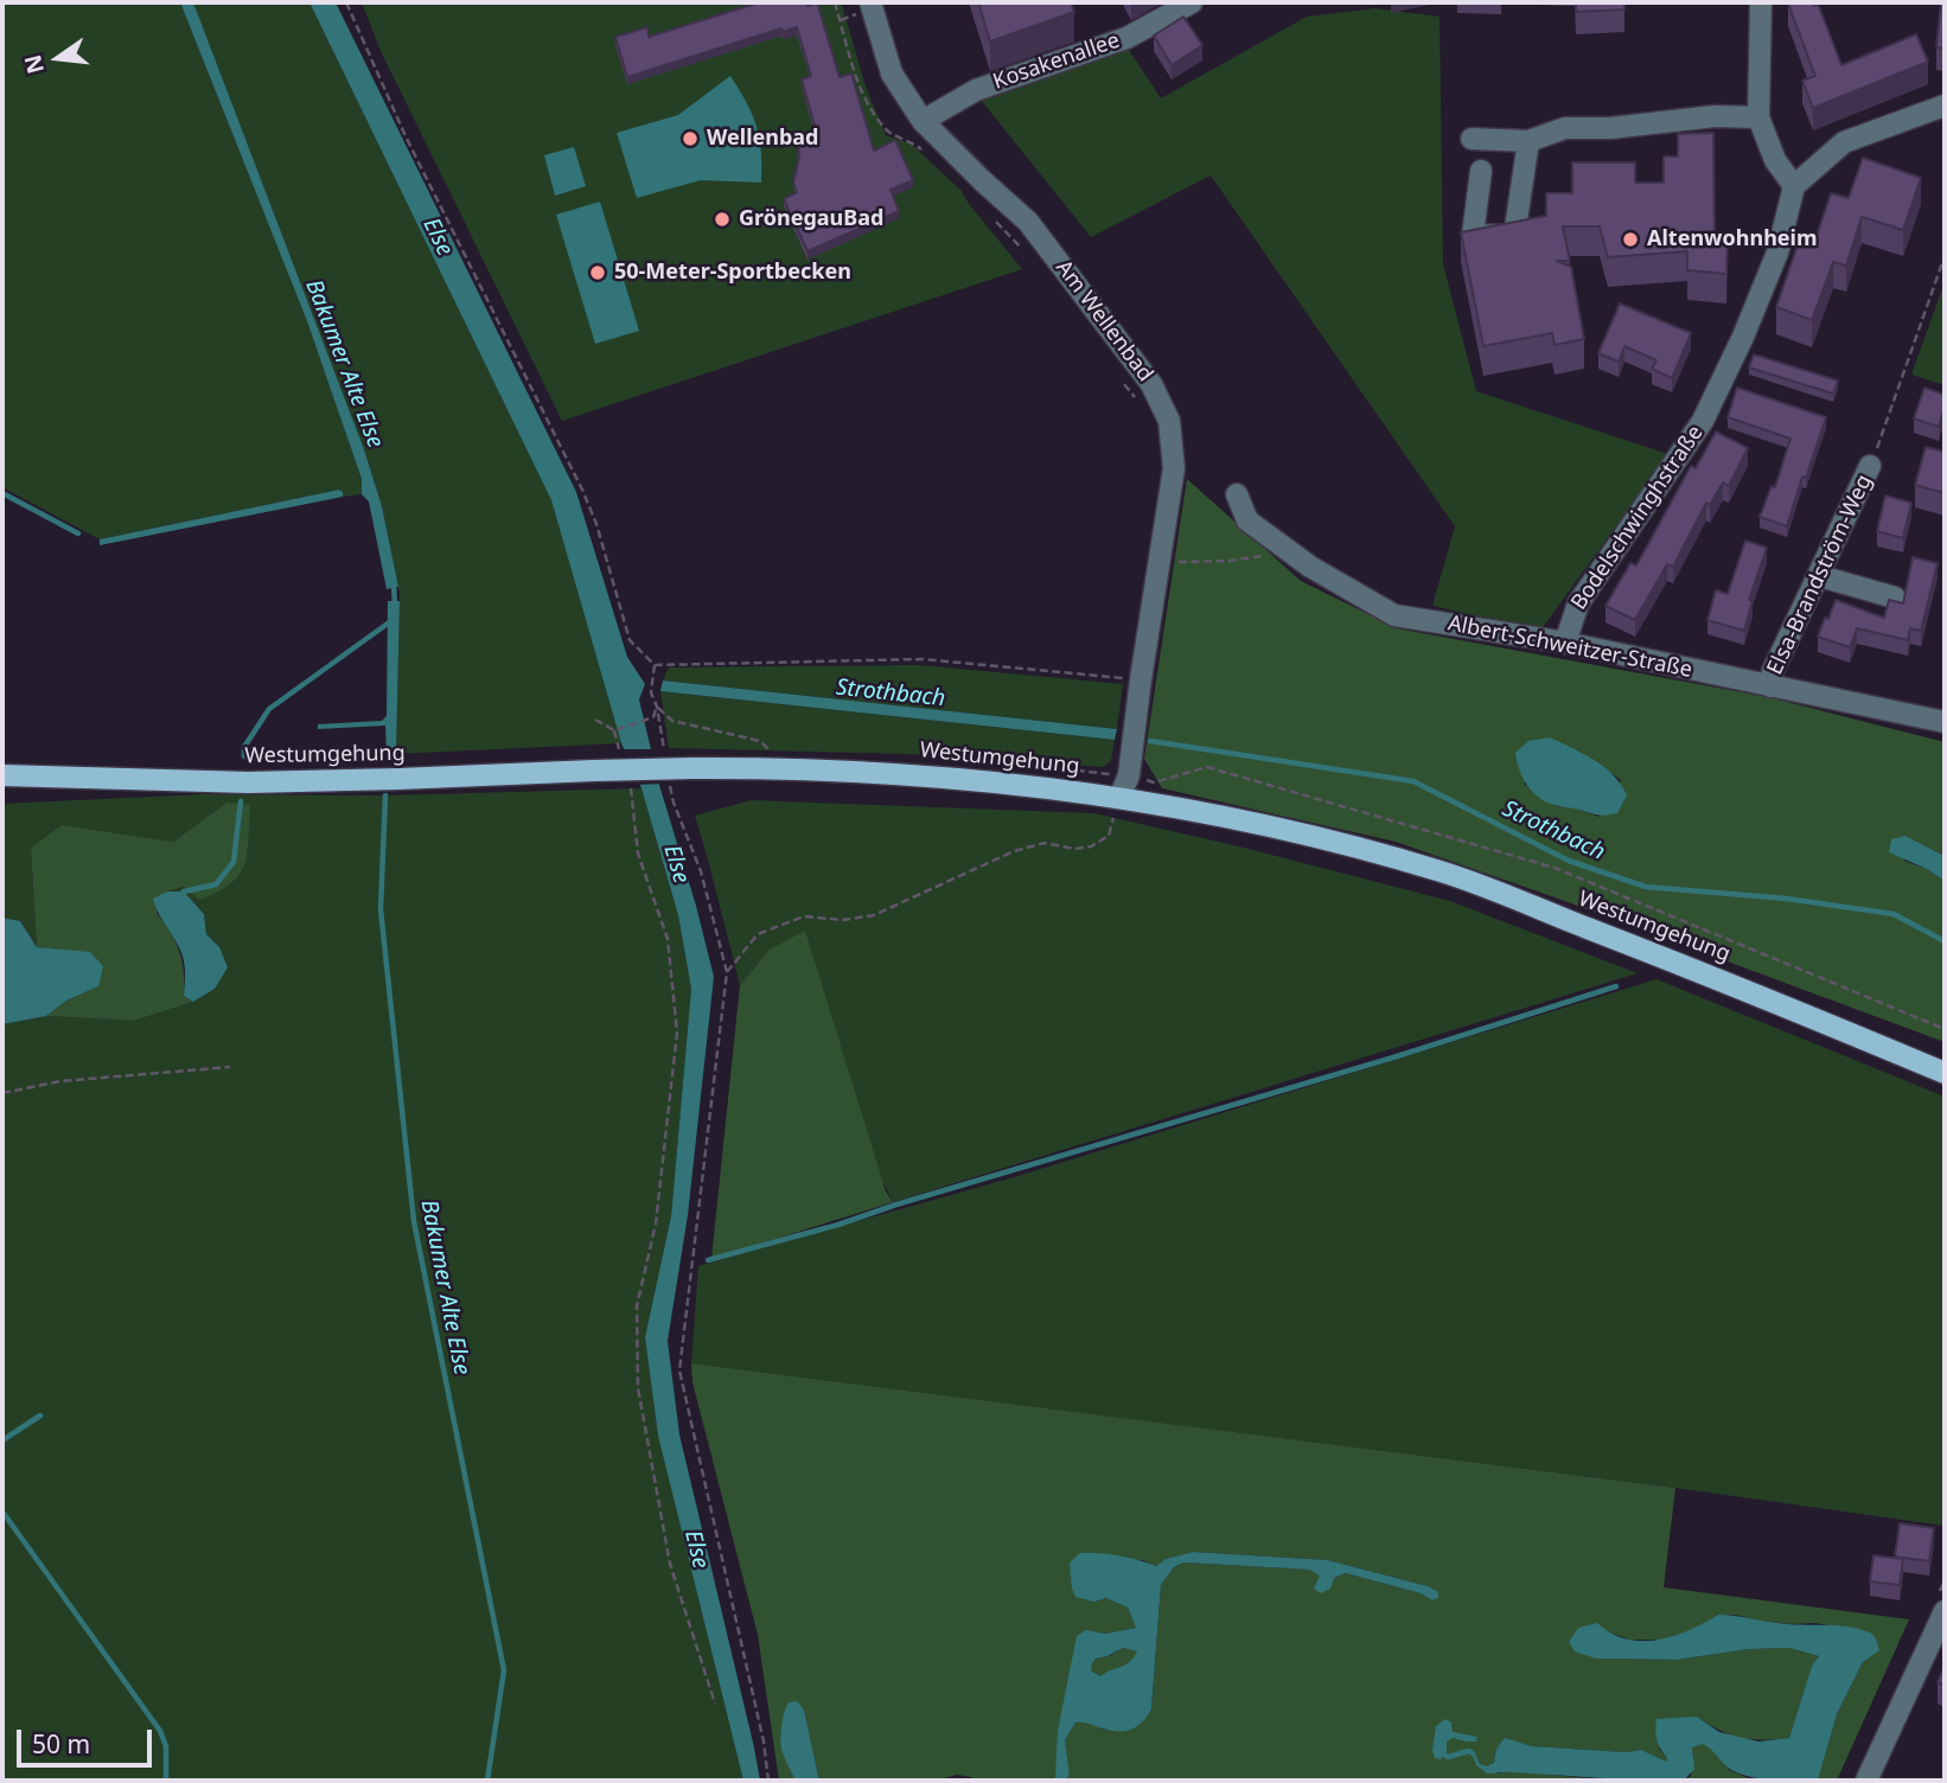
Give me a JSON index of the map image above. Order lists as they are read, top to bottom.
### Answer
{
  "streets": {
    "main road": ["Westumgehung"],
    "street": [
      "Kosakenallee",
      "Am Wellenbad",
      "Bodelschwinghstraße",
      "Elsa-Brandström-Weg",
      "Albert-Schweitzer-Straße"
    ]
  },
  "crossings": [
    ["Kosakenallee", "Am Wellenbad"],
    ["Am Wellenbad", "Westumgehung"],
    ["Bodelschwinghstraße", "Albert-Schweitzer-Straße"],
    ["Elsa-Brandström-Weg", "Albert-Schweitzer-Straße"]
  ],
  "water": ["Else", "Bakumer Alte Else", "Strothbach"],
  "places": [
    "Wellenbad",
    "GrönegauBad",
    "Altenwohnheim",
    "50-Meter-Sportbecken"
  ],
  "scale_bar": "50 m",
  "north": "left"
}
